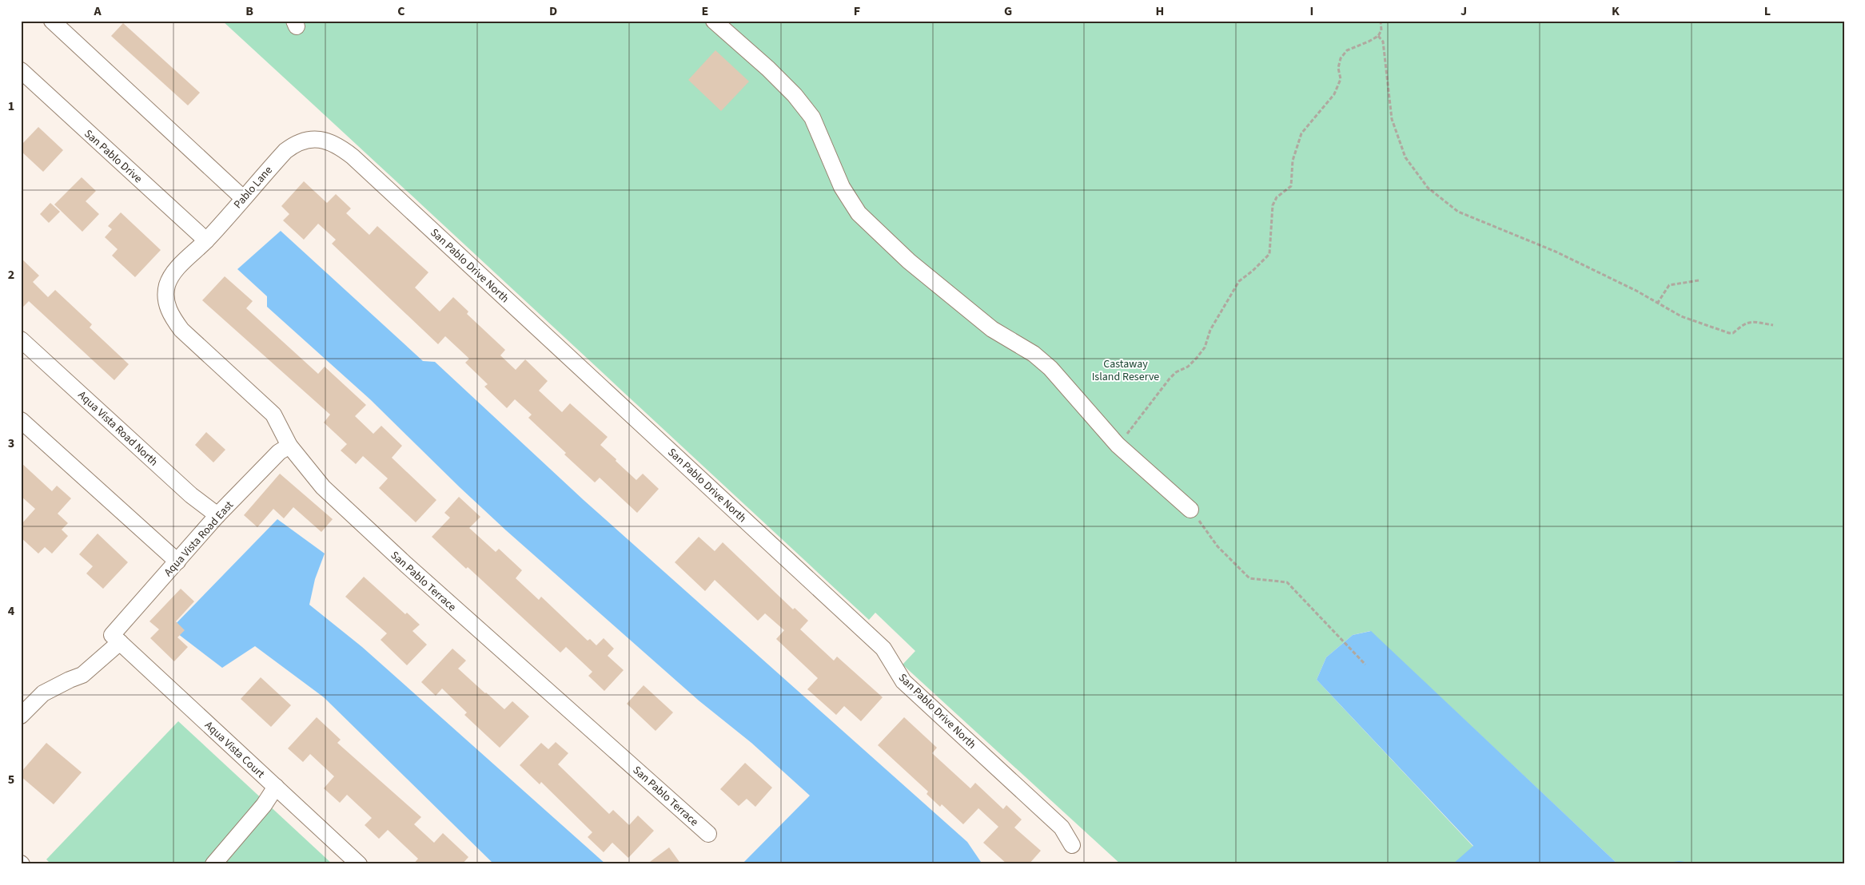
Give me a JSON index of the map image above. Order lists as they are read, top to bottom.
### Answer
{
  "streets": {
    "street": [
      "San Pablo Drive",
      "Pablo Lane",
      "San Pablo Drive North",
      "Aqua Vista Road North",
      "Aqua Vista Road East",
      "San Pablo Terrace",
      "Aqua Vista Court"
    ]
  },
  "crossings": [
    ["San Pablo Drive", "Pablo Lane"],
    ["Pablo Lane", "San Pablo Drive North"],
    ["Pablo Lane", "San Pablo Terrace"],
    ["Aqua Vista Road North", "Aqua Vista Road East"],
    ["Aqua Vista Road East", "San Pablo Terrace"],
    ["Aqua Vista Road East", "Aqua Vista Court"]
  ],
  "parks": ["Castaway Island Reserve"],
  "grid": {
    "columns": [
      "A",
      "B",
      "C",
      "D",
      "E",
      "F",
      "G",
      "H",
      "I",
      "J",
      "K",
      "L"
    ],
    "rows": [
      "1",
      "2",
      "3",
      "4",
      "5"
    ]
  }
}
